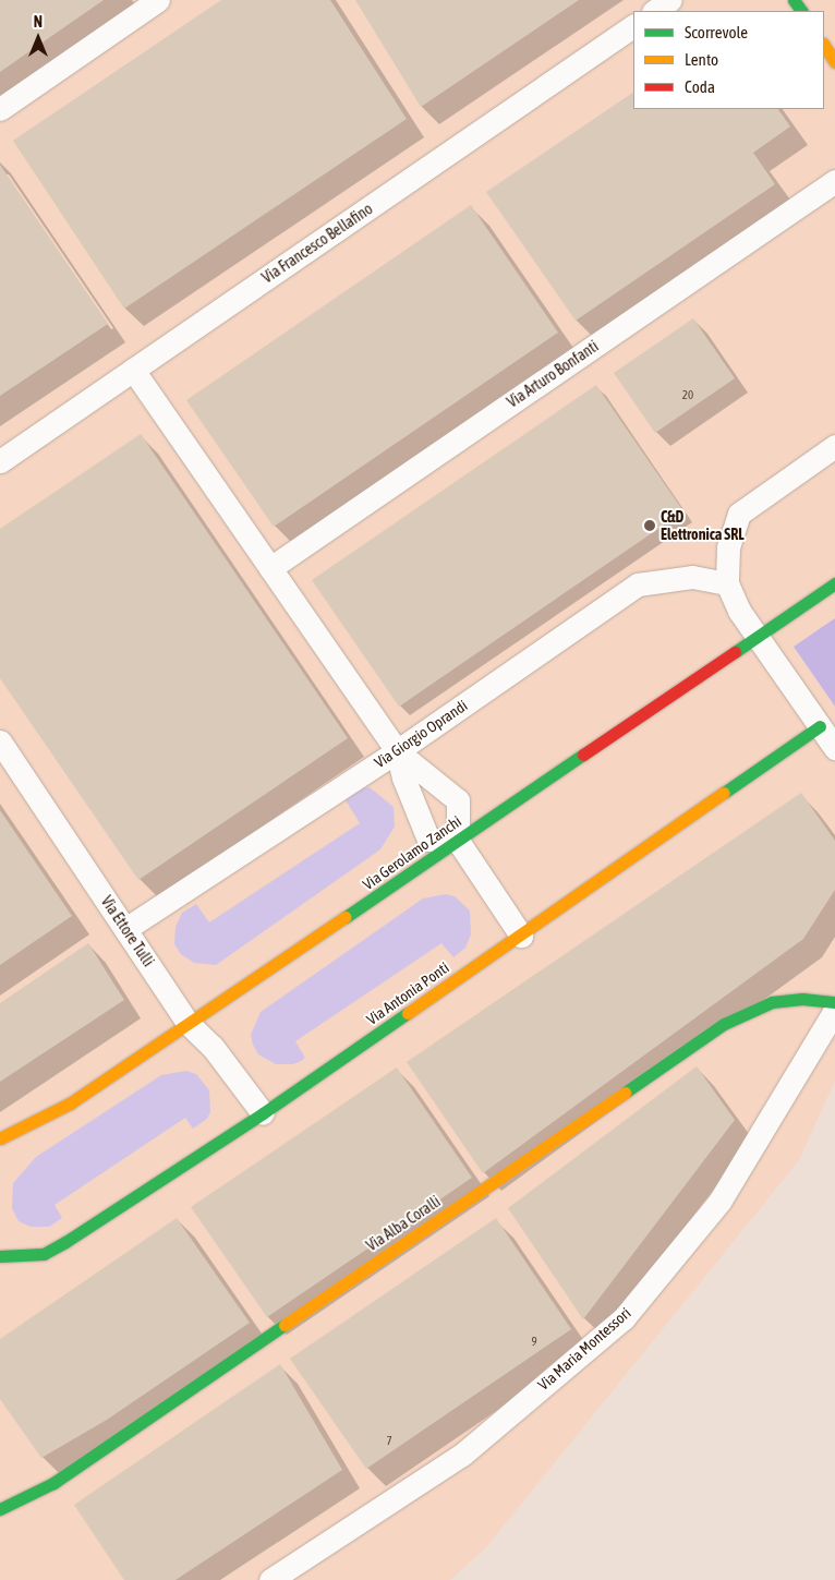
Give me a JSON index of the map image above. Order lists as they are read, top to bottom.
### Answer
{
  "streets": {
    "street": [
      "Via Francesco Bellafino",
      "Via Arturo Bonfanti",
      "Via Giorgio Oprandi",
      "Via Gerolamo Zanchi",
      "Via Ettore Tulli",
      "Via Antonia Ponti",
      "Via Alba Coralli",
      "Via Maria Montessori"
    ]
  },
  "crossings": [
    ["Via Giorgio Oprandi", "Via Ettore Tulli"],
    ["Via Gerolamo Zanchi", "Via Ettore Tulli"],
    ["Via Ettore Tulli", "Via Antonia Ponti"]
  ],
  "places": ["C&D Elettronica SRL"],
  "house_numbers": ["20", "9", "7"],
  "legend": ["Scorrevole", "Lento", "Coda"],
  "north": "top"
}
